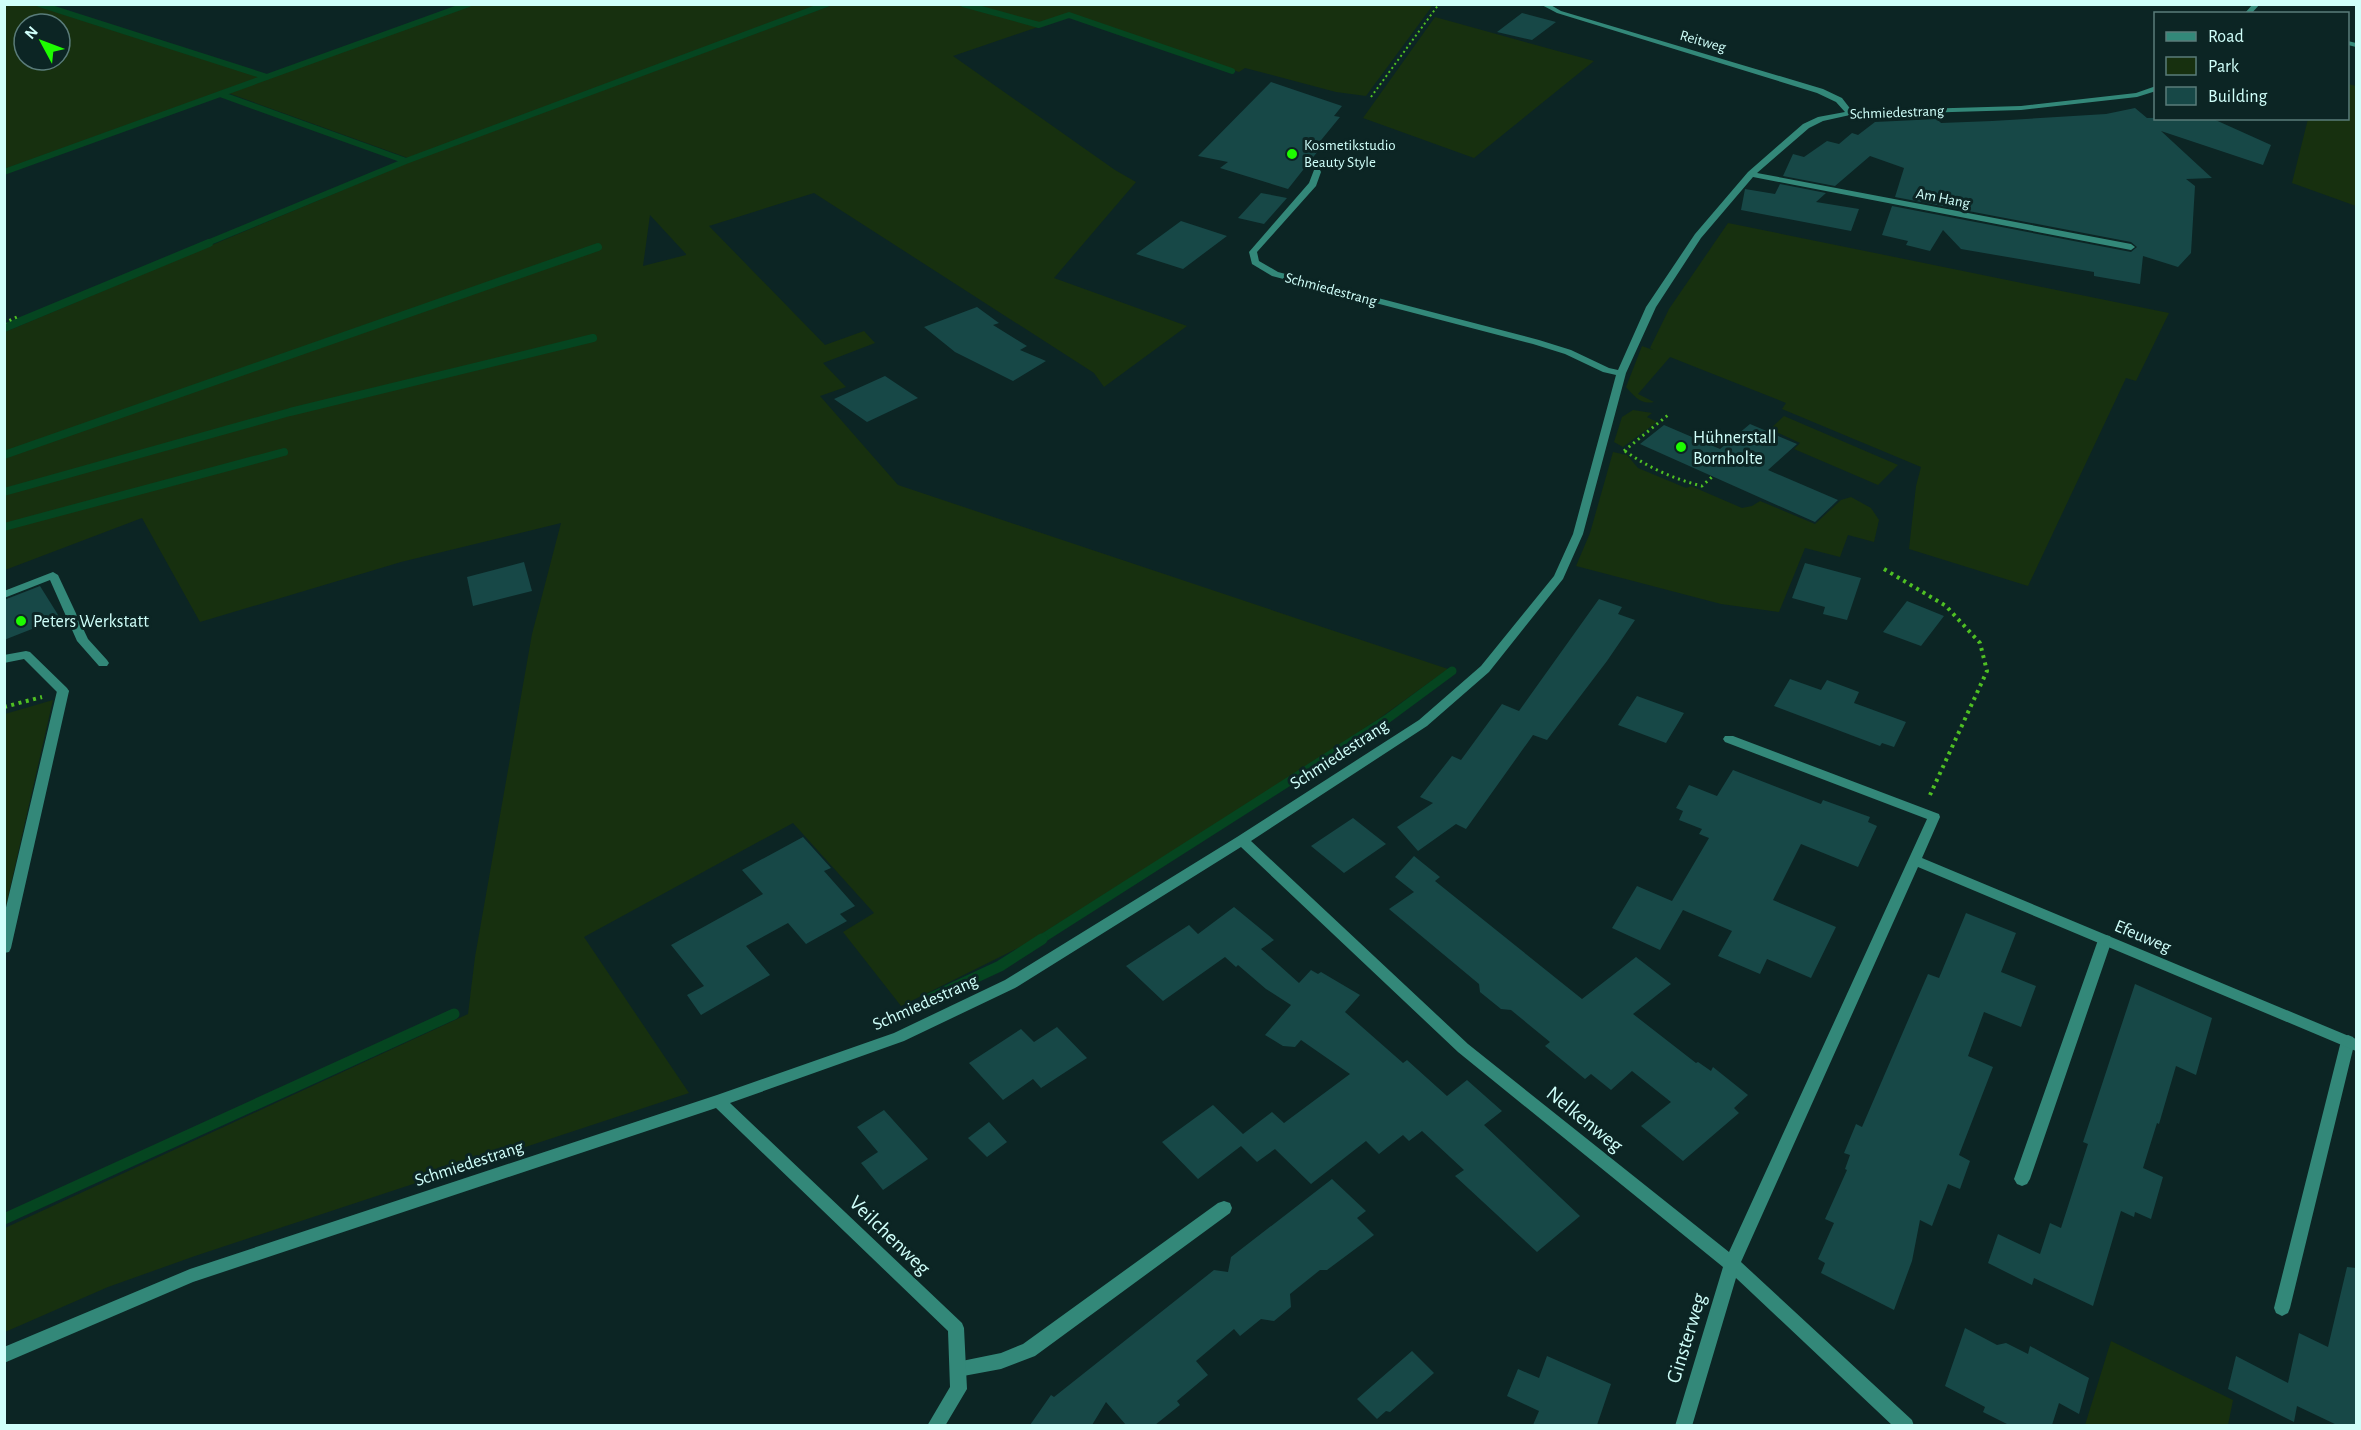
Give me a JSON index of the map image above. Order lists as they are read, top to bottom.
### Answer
{
  "streets": {
    "street": [
      "Reitweg",
      "Schmiedestrang",
      "Am Hang",
      "Efeuweg",
      "Nelkenweg",
      "Veilchenweg",
      "Ginsterweg"
    ]
  },
  "crossings": [
    ["Reitweg", "Schmiedestrang"],
    ["Schmiedestrang", "Am Hang"],
    ["Schmiedestrang", "Nelkenweg"],
    ["Schmiedestrang", "Veilchenweg"],
    ["Nelkenweg", "Ginsterweg"]
  ],
  "places": ["Kosmetikstudio Beauty Style", "Hühnerstall Bornholte", "Peters Werkstatt"],
  "legend": ["Road", "Park", "Building"],
  "north": "top left"
}
